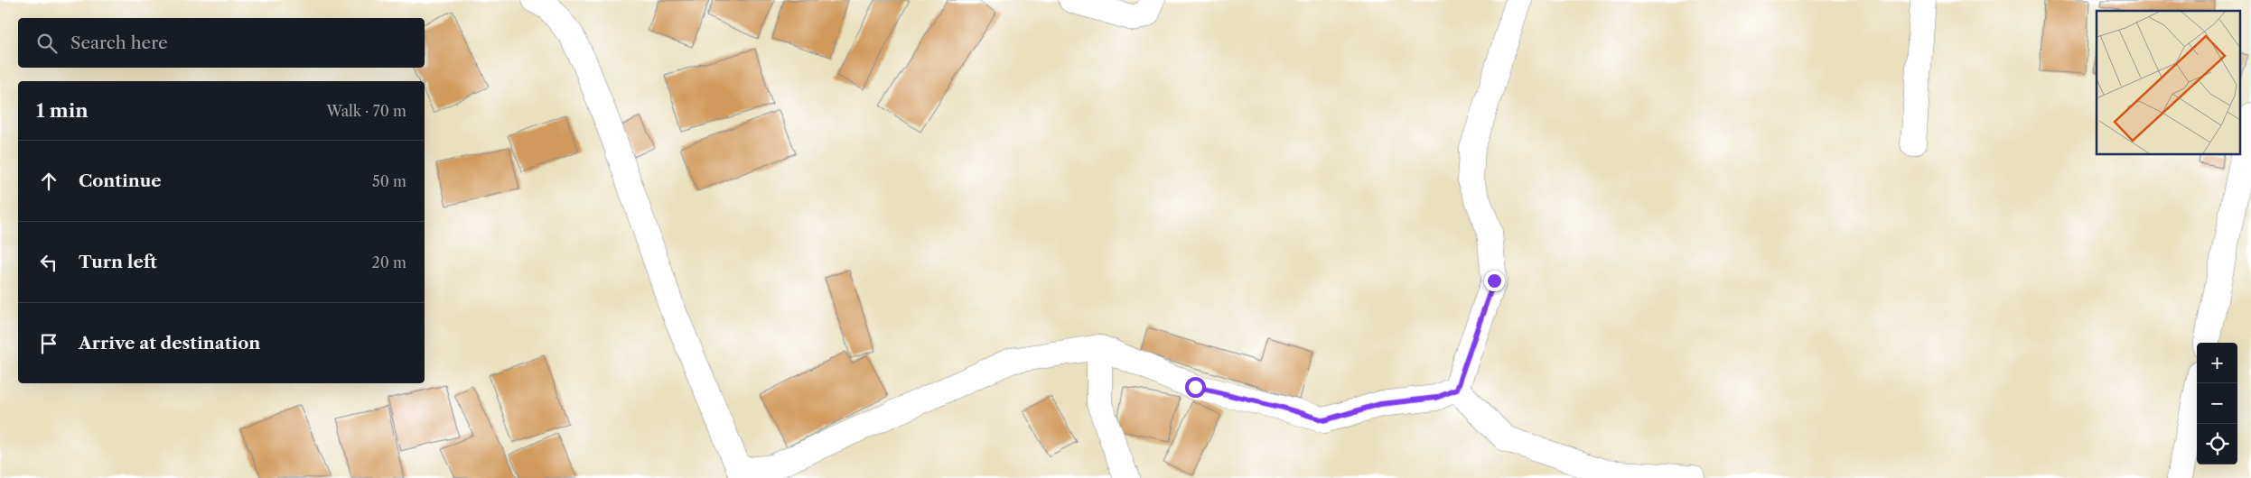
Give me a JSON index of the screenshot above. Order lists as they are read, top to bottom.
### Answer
{
  "page": {
    "search": "Search here",
    "heading": ["1 min", "Walk · 70 m"],
    "list": [
      ["Continue", "50 m"],
      ["Turn left", "20 m"],
      "Arrive at destination"
    ],
    "map_buttons": ["+", "−"]
  }
}
